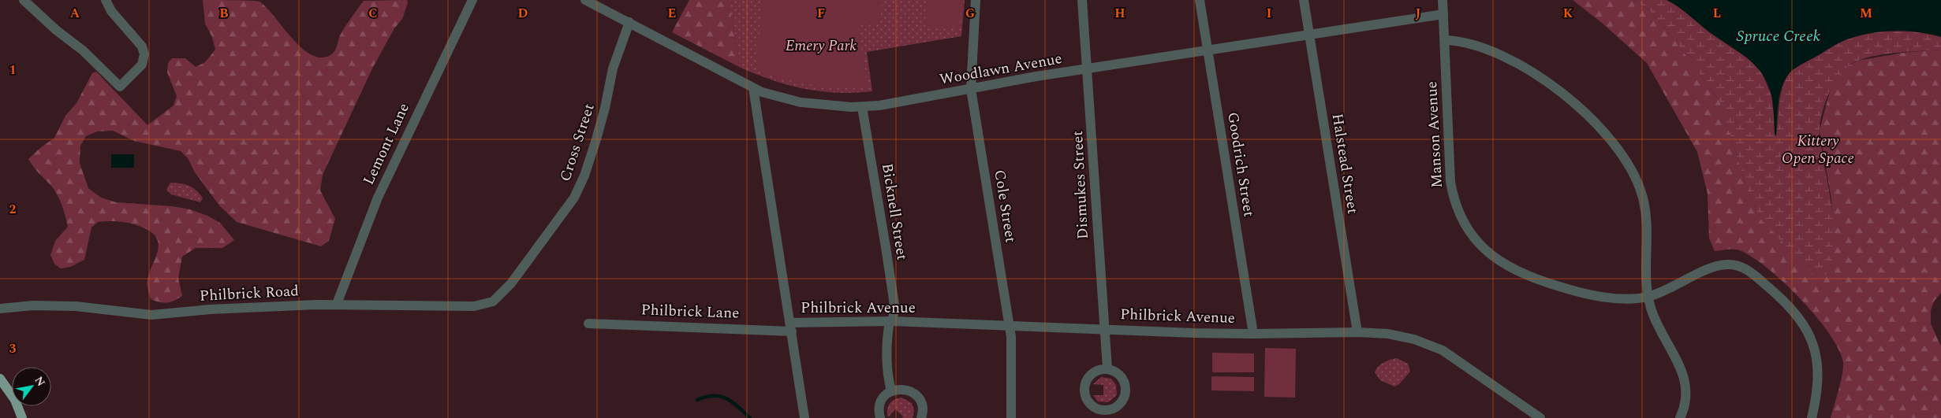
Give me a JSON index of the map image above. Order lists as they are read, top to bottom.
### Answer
{
  "streets": {
    "street": [
      "Woodlawn Avenue",
      "Manson Avenue",
      "Cross Street",
      "Lemont Lane",
      "Halstead Street",
      "Goodrich Street",
      "Dismukes Street",
      "Cole Street",
      "Bicknell Street",
      "Philbrick Road",
      "Philbrick Avenue",
      "Philbrick Lane"
    ]
  },
  "crossings": [
    ["Woodlawn Avenue", "Manson Avenue"],
    ["Woodlawn Avenue", "Cross Street"],
    ["Woodlawn Avenue", "Halstead Street"],
    ["Woodlawn Avenue", "Goodrich Street"],
    ["Woodlawn Avenue", "Dismukes Street"],
    ["Woodlawn Avenue", "Cole Street"],
    ["Woodlawn Avenue", "Bicknell Street"],
    ["Cross Street", "Philbrick Road"],
    ["Lemont Lane", "Philbrick Road"],
    ["Halstead Street", "Philbrick Avenue"],
    ["Goodrich Street", "Philbrick Avenue"],
    ["Dismukes Street", "Philbrick Avenue"],
    ["Cole Street", "Philbrick Avenue"],
    ["Bicknell Street", "Philbrick Avenue"],
    ["Philbrick Avenue", "Philbrick Lane"]
  ],
  "water": ["Spruce Creek"],
  "parks": ["Emery Park", "Kittery Open Space"],
  "north": "top right",
  "grid": {
    "columns": [
      "A",
      "B",
      "C",
      "D",
      "E",
      "F",
      "G",
      "H",
      "I",
      "J",
      "K",
      "L",
      "M"
    ],
    "rows": ["1", "2", "3"]
  }
}
